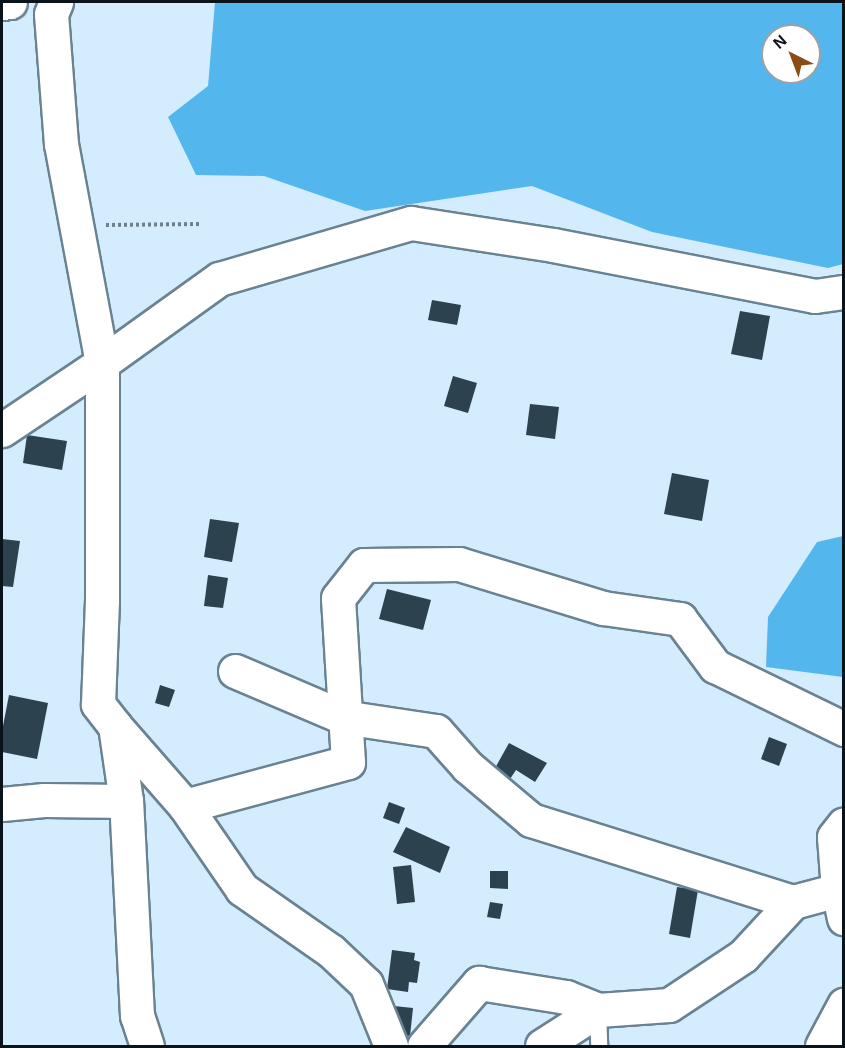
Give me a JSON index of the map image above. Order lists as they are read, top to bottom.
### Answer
{
  "north": "top left"
}
